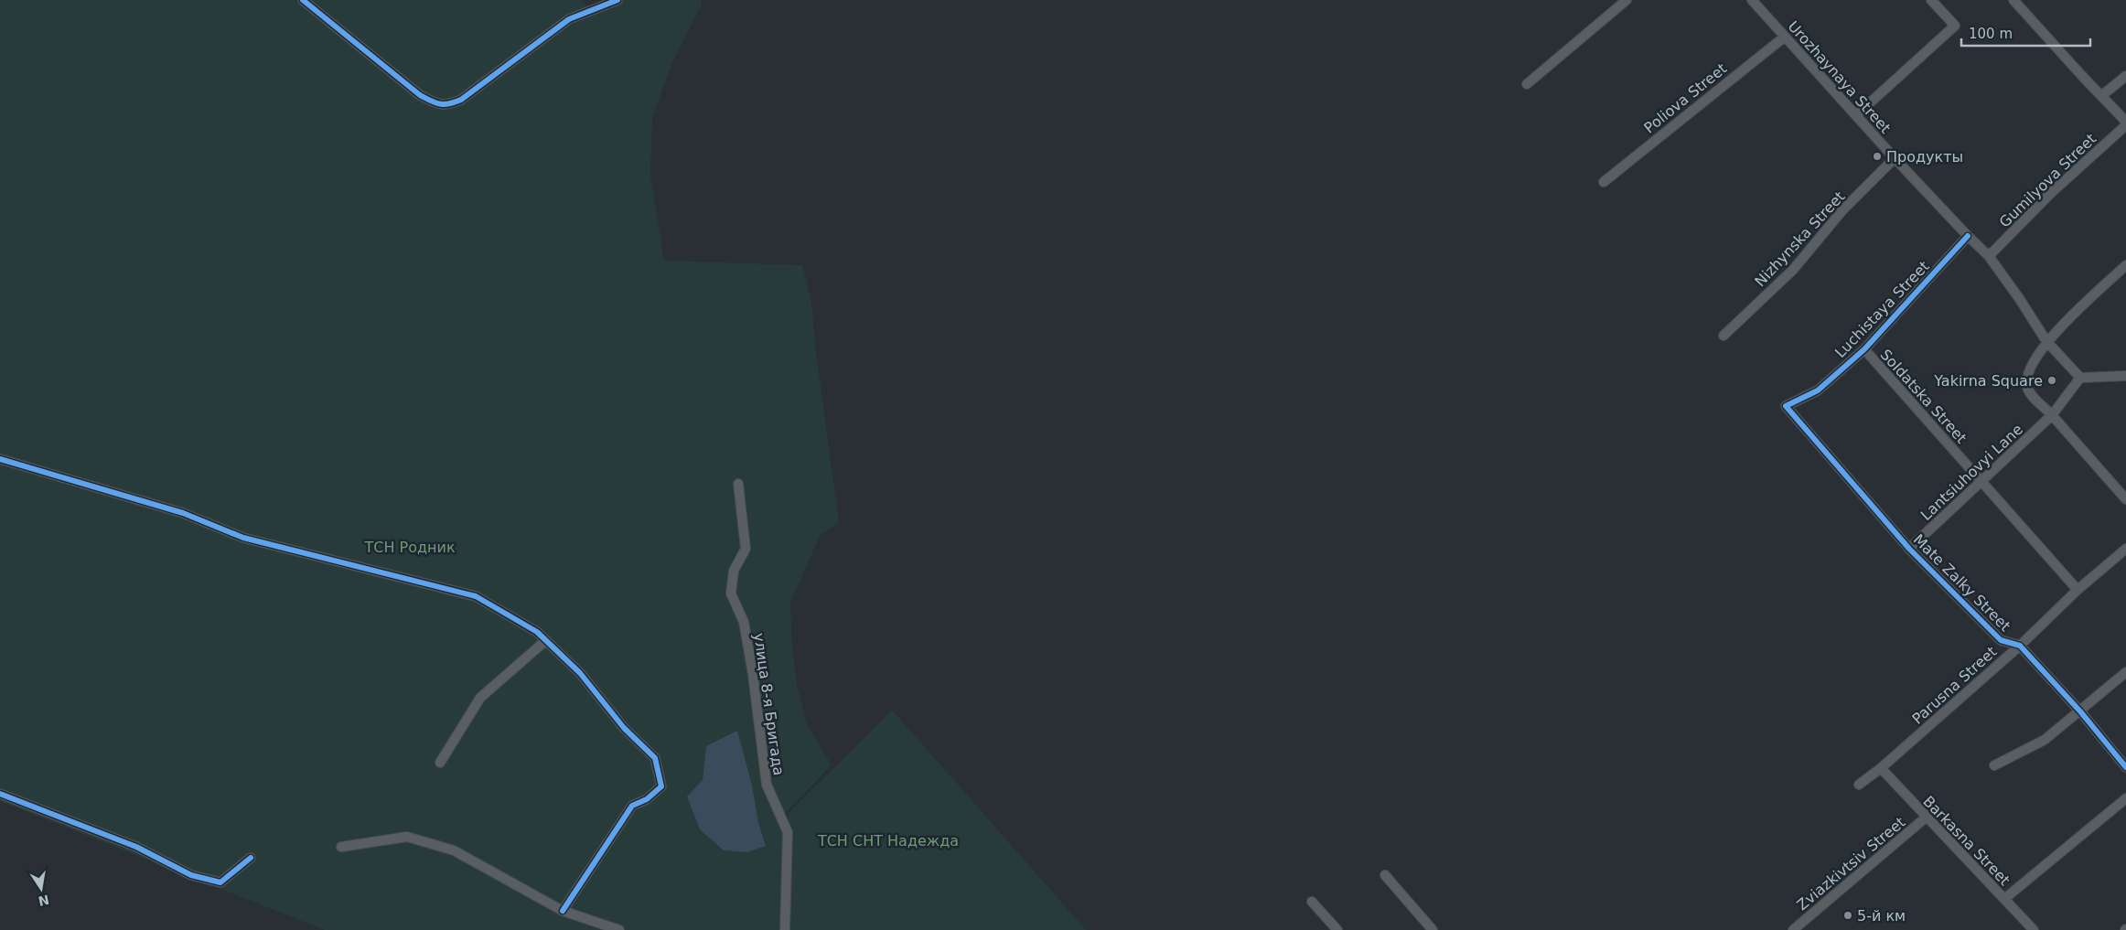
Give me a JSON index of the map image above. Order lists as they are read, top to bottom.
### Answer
{
  "streets": {
    "street": [
      "Urozhaynaya Street",
      "Poliova Street",
      "Gumilyova Street",
      "Nizhynska Street",
      "Luchistaya Street",
      "Soldatska Street",
      "Lantsiuhovyi Lane",
      "Mate Zalky Street",
      "Parusna Street",
      "улица 8-я Бригада",
      "Barkasna Street",
      "Zviazkivtsiv Street"
    ]
  },
  "crossings": [
    ["Urozhaynaya Street", "Poliova Street"],
    ["Urozhaynaya Street", "Gumilyova Street"],
    ["Urozhaynaya Street", "Nizhynska Street"],
    ["Urozhaynaya Street", "Luchistaya Street"],
    ["Luchistaya Street", "Soldatska Street"],
    ["Luchistaya Street", "Mate Zalky Street"],
    ["Soldatska Street", "Lantsiuhovyi Lane"],
    ["Soldatska Street", "Parusna Street"],
    ["Lantsiuhovyi Lane", "Mate Zalky Street"],
    ["Mate Zalky Street", "Parusna Street"],
    ["Parusna Street", "Barkasna Street"],
    ["Barkasna Street", "Zviazkivtsiv Street"]
  ],
  "parks": ["ТСН Родник", "ТСН СНТ Надежда"],
  "places": ["Продукты", "Yakirna Square", "5-й км"],
  "scale_bar": "100 m",
  "north": "bottom"
}
